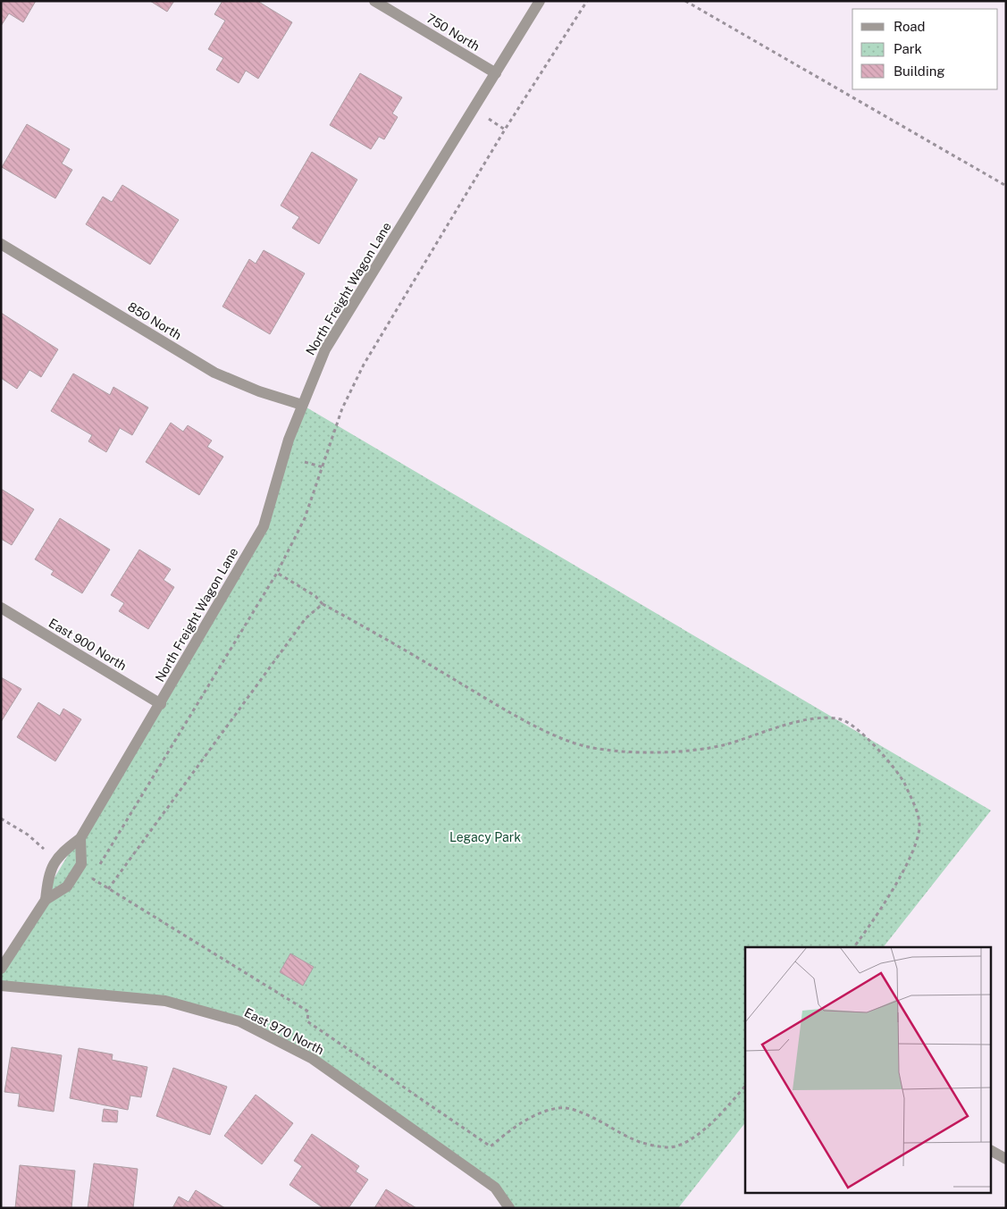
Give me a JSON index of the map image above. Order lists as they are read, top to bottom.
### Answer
{
  "streets": {
    "street": [
      "750 North",
      "North Freight Wagon Lane",
      "850 North",
      "East 900 North",
      "East 970 North"
    ]
  },
  "crossings": [
    ["750 North", "North Freight Wagon Lane"],
    ["North Freight Wagon Lane", "850 North"],
    ["North Freight Wagon Lane", "East 900 North"]
  ],
  "parks": ["Legacy Park"],
  "legend": ["Road", "Park", "Building"]
}
